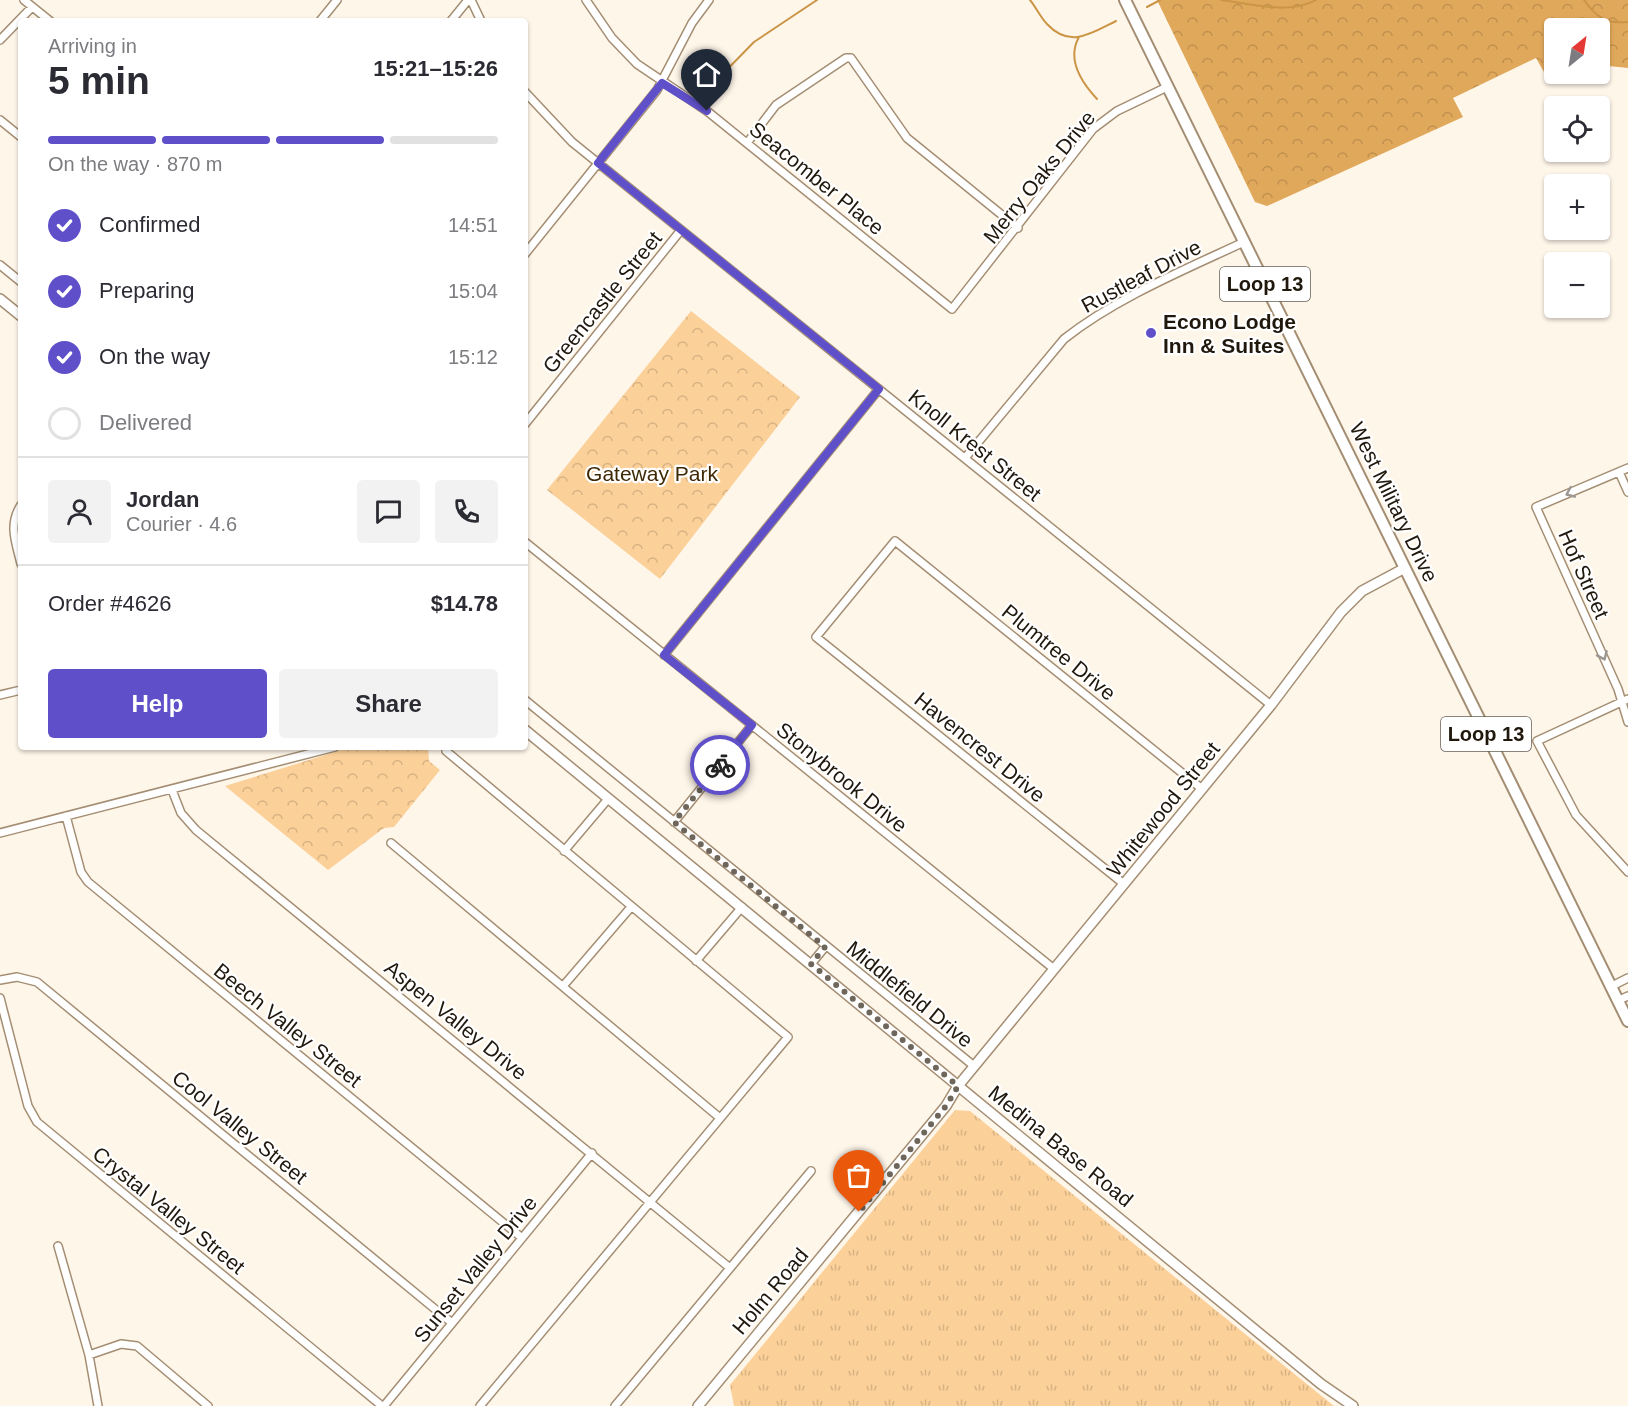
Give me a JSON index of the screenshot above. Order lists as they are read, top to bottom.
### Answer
{
  "streets": {
    "main road": ["Loop 13", "West Military Drive"],
    "street": [
      "Merry Oaks Drive",
      "Seacomber Place",
      "Rustleaf Drive",
      "Greencastle Street",
      "Knoll Krest Street",
      "Hof Street",
      "Plumtree Drive",
      "Havencrest Drive",
      "Stonybrook Drive",
      "Whitewood Street",
      "Middlefield Drive",
      "Aspen Valley Drive",
      "Beech Valley Street",
      "Cool Valley Street",
      "Medina Base Road",
      "Crystal Valley Street",
      "Sunset Valley Drive",
      "Holm Road"
    ]
  },
  "crossings": [
    ["Merry Oaks Drive", "Seacomber Place"],
    ["Merry Oaks Drive", "West Military Drive"],
    ["Rustleaf Drive", "Knoll Krest Street"],
    ["Rustleaf Drive", "West Military Drive"],
    ["Greencastle Street", "Knoll Krest Street"],
    ["Knoll Krest Street", "Whitewood Street"],
    ["West Military Drive", "Whitewood Street"],
    ["Plumtree Drive", "Havencrest Drive"],
    ["Plumtree Drive", "Whitewood Street"],
    ["Havencrest Drive", "Whitewood Street"],
    ["Stonybrook Drive", "Whitewood Street"],
    ["Whitewood Street", "Middlefield Drive"],
    ["Whitewood Street", "Medina Base Road"],
    ["Whitewood Street", "Holm Road"],
    ["Middlefield Drive", "Medina Base Road"],
    ["Aspen Valley Drive", "Sunset Valley Drive"],
    ["Beech Valley Street", "Sunset Valley Drive"],
    ["Cool Valley Street", "Sunset Valley Drive"],
    ["Medina Base Road", "Holm Road"],
    ["Crystal Valley Street", "Sunset Valley Drive"]
  ],
  "parks": ["Gateway Park"],
  "places": ["Econo Lodge Inn & Suites"],
  "north": "top right",
  "page": {
    "map_buttons": ["+", "−"],
    "heading": ["5 min", "Arriving in", "15:21–15:26"],
    "panel": [
      "Jordan",
      "Courier · 4.6",
      "Order #4626",
      "$14.78"
    ],
    "bar": "On the way · 870 m",
    "list": [
      ["Confirmed", "14:51"],
      ["Preparing", "15:04"],
      ["On the way", "15:12"],
      "Delivered"
    ],
    "buttons": ["Help", "Share"]
  }
}
